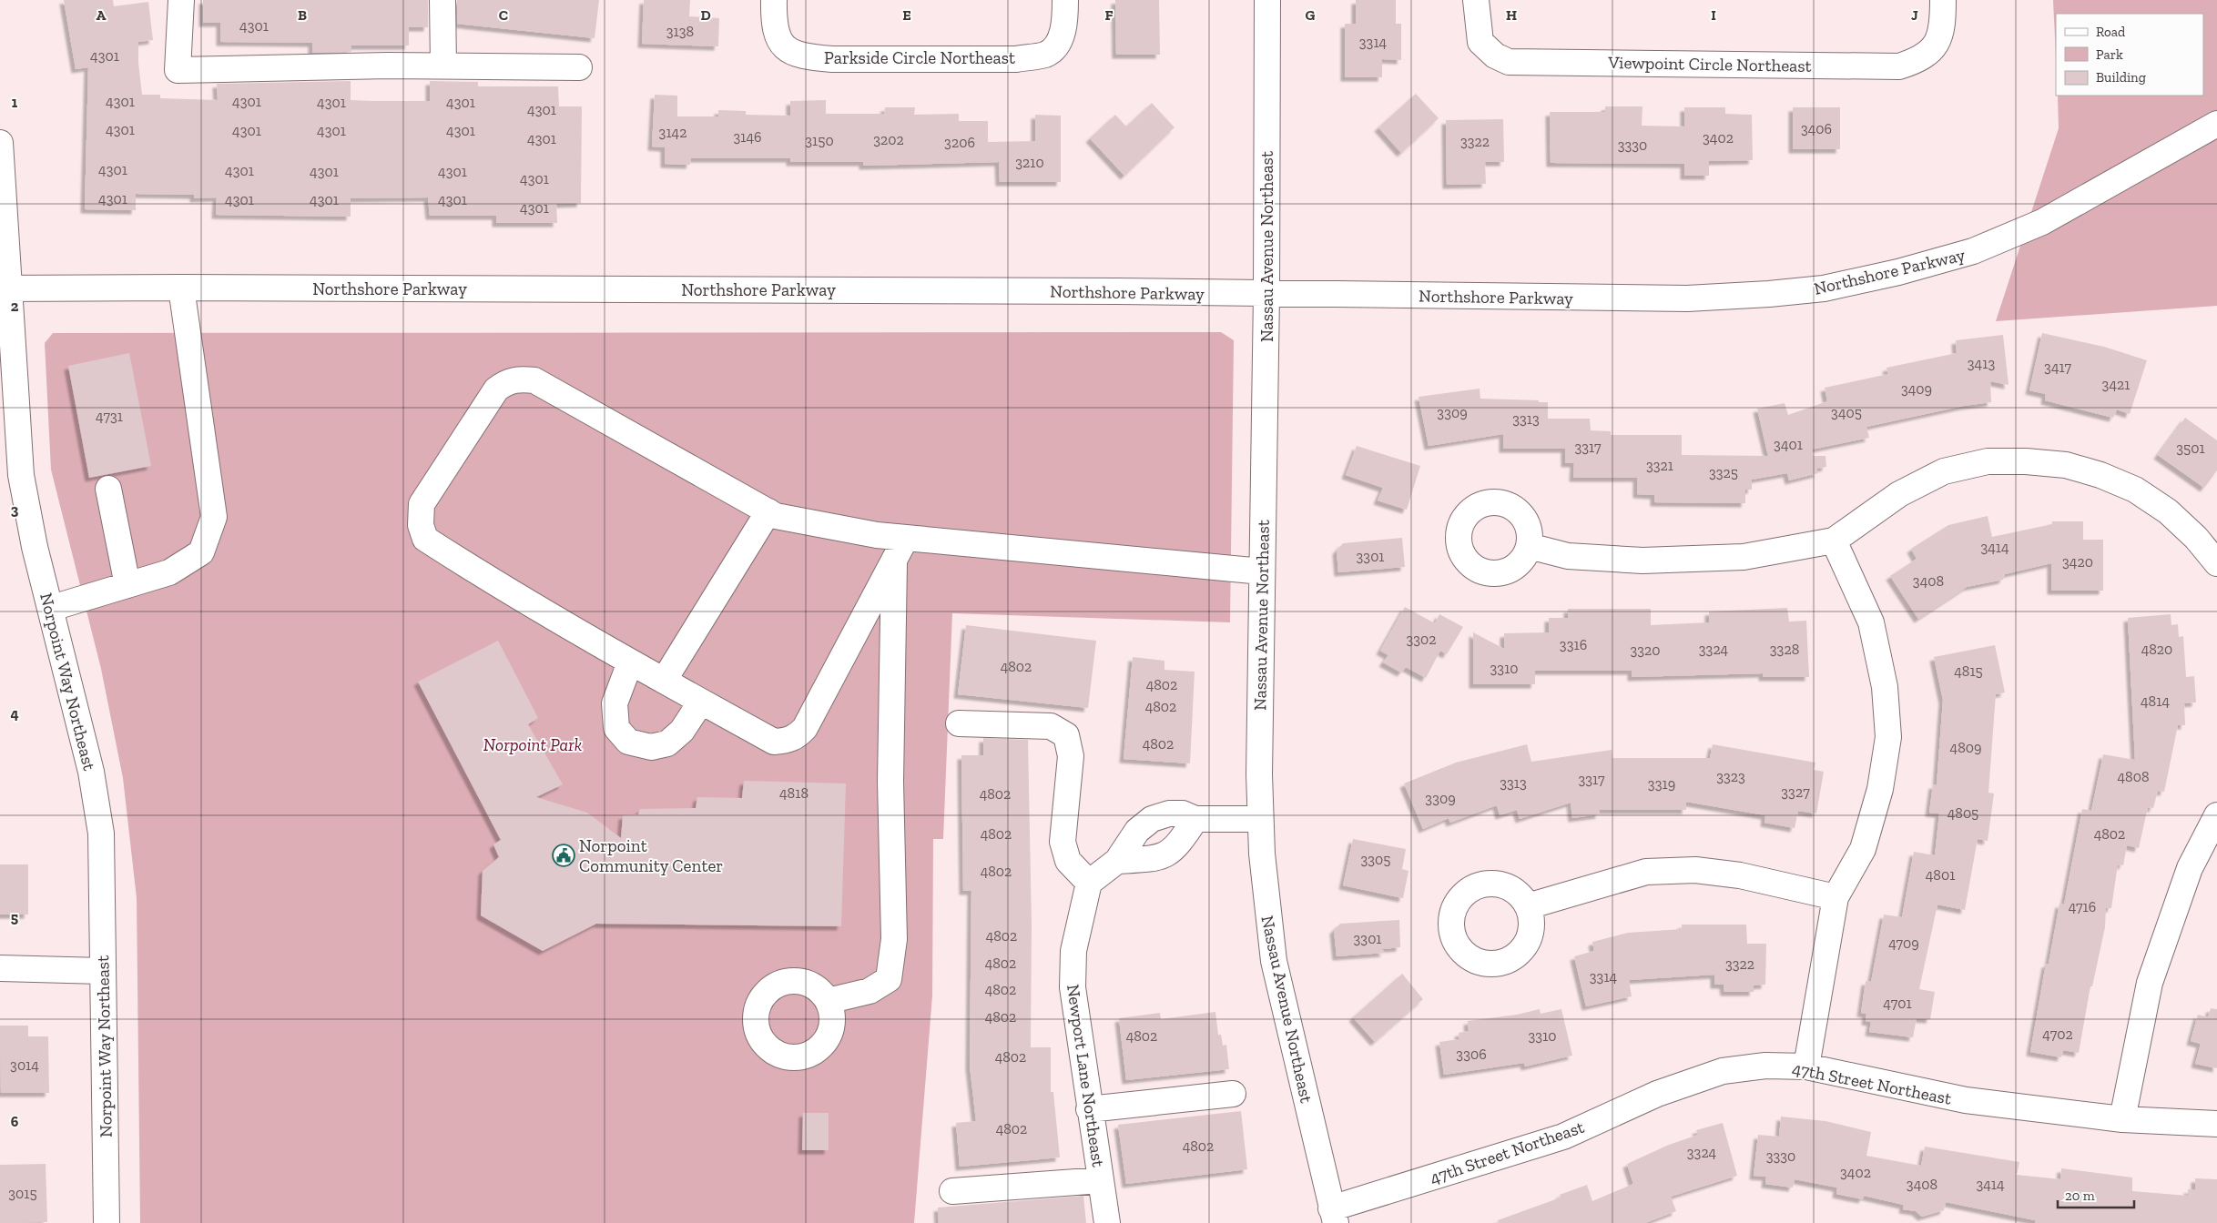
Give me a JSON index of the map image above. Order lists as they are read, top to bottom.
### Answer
{
  "streets": {
    "street": [
      "Parkside Circle Northeast",
      "Viewpoint Circle Northeast",
      "Nassau Avenue Northeast",
      "Northshore Parkway",
      "Norpoint Way Northeast",
      "Newport Lane Northeast",
      "47th Street Northeast"
    ]
  },
  "crossings": [
    ["Nassau Avenue Northeast", "Northshore Parkway"],
    ["Nassau Avenue Northeast", "47th Street Northeast"],
    ["Northshore Parkway", "Norpoint Way Northeast"]
  ],
  "parks": ["Norpoint Park"],
  "places": {
    "public building": ["Norpoint Community Center"]
  },
  "house_numbers": [
    "4301",
    "3138",
    "3314",
    "4301",
    "4301",
    "4301",
    "4301",
    "4301",
    "4301",
    "3406",
    "4301",
    "4301",
    "4301",
    "4301",
    "3142",
    "3146",
    "3402",
    "4301",
    "3202",
    "3150",
    "3322",
    "3206",
    "3330",
    "3210",
    "4301",
    "4301",
    "4301",
    "4301",
    "4301",
    "4301",
    "4301",
    "4301",
    "4301",
    "4301",
    "3413",
    "3417",
    "3421",
    "3409",
    "3309",
    "3405",
    "4731",
    "3313",
    "3401",
    "3317",
    "3501",
    "3321",
    "3325",
    "3414",
    "3301",
    "3420",
    "3408",
    "3302",
    "3316",
    "3324",
    "3328",
    "4820",
    "3320",
    "4802",
    "3310",
    "4815",
    "4802",
    "4814",
    "4802",
    "4802",
    "4809",
    "3323",
    "4808",
    "3317",
    "3313",
    "3319",
    "3327",
    "4818",
    "4802",
    "3309",
    "4805",
    "4802",
    "4802",
    "3305",
    "4802",
    "4801",
    "4716",
    "4802",
    "3301",
    "4709",
    "4802",
    "3322",
    "3314",
    "4802",
    "4701",
    "4802",
    "4702",
    "4802",
    "3310",
    "3306",
    "4802",
    "3014",
    "4802",
    "4802",
    "3324",
    "3330",
    "3402",
    "3408",
    "3414",
    "3015"
  ],
  "legend": ["Road", "Park", "Building"],
  "scale_bar": "20 m",
  "grid": {
    "columns": [
      "A",
      "B",
      "C",
      "D",
      "E",
      "F",
      "G",
      "H",
      "I",
      "J"
    ],
    "rows": [
      "1",
      "2",
      "3",
      "4",
      "5",
      "6"
    ]
  }
}
